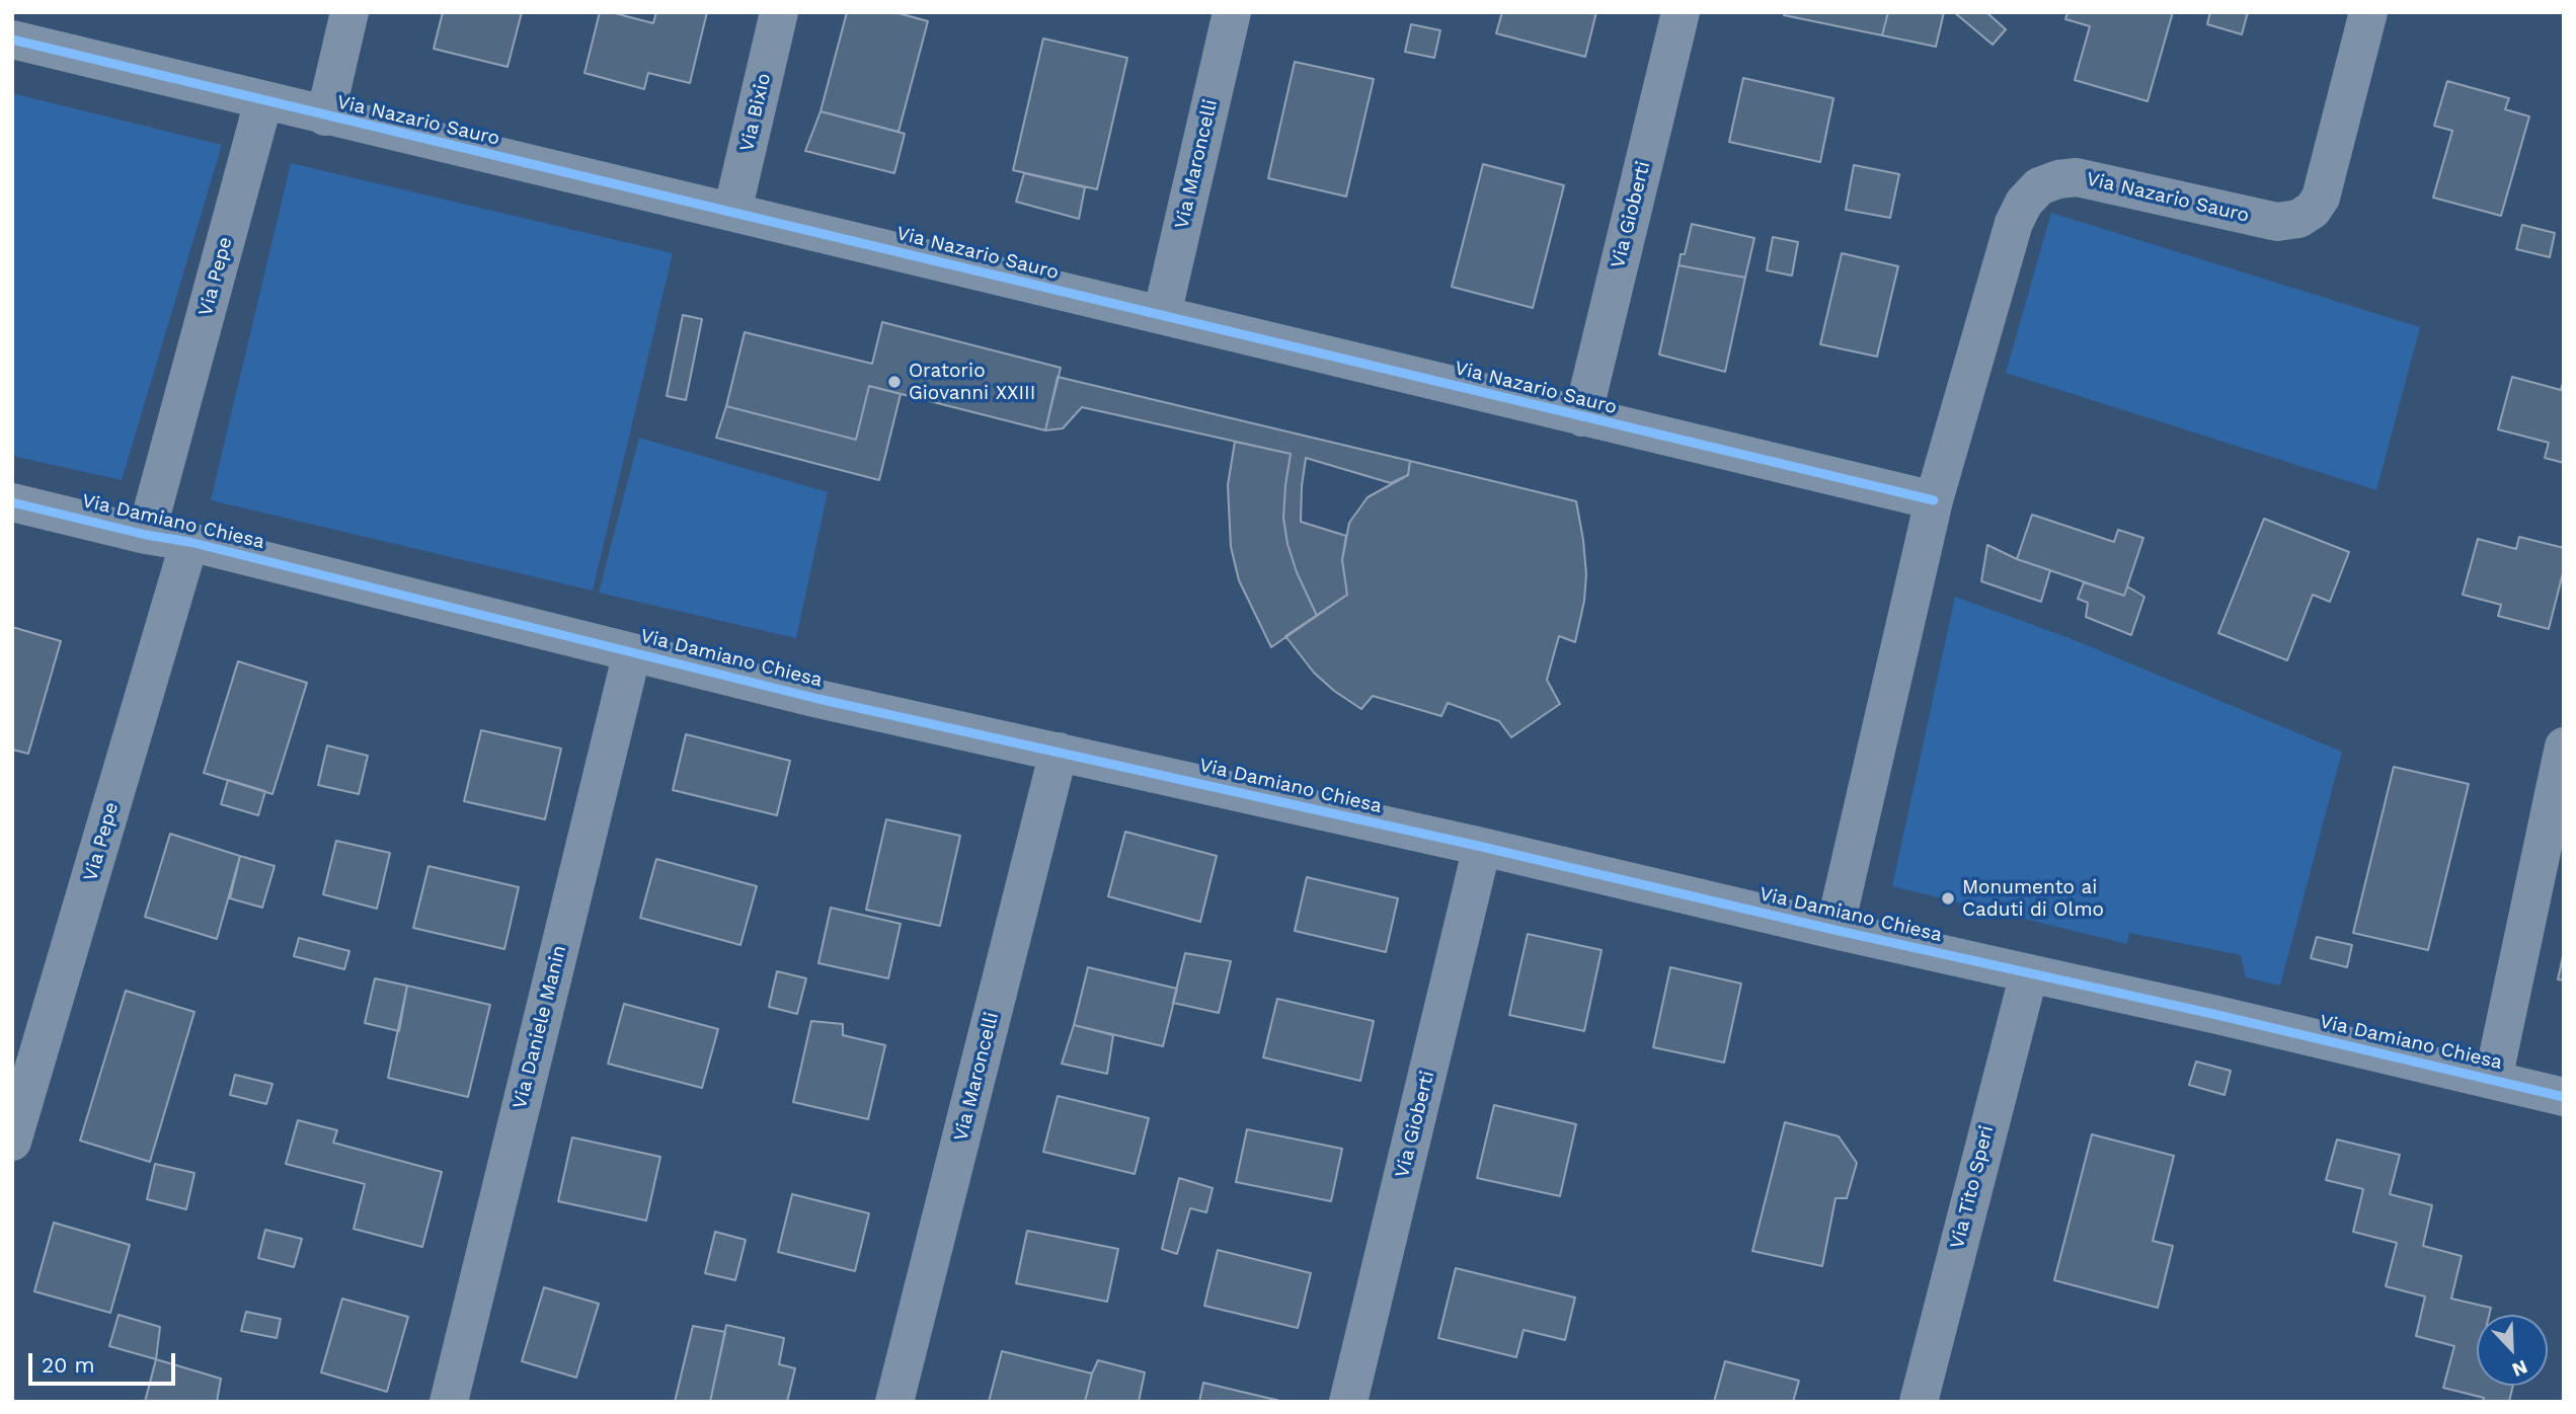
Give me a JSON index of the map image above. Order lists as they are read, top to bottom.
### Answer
{
  "streets": {
    "street": [
      "Via Bixio",
      "Via Nazario Sauro",
      "Via Maroncelli",
      "Via Gioberti",
      "Via Pepe",
      "Via Damiano Chiesa",
      "Via Daniele Manin",
      "Via Tito Speri"
    ]
  },
  "crossings": [
    ["Via Bixio", "Via Nazario Sauro"],
    ["Via Nazario Sauro", "Via Maroncelli"],
    ["Via Nazario Sauro", "Via Gioberti"],
    ["Via Nazario Sauro", "Via Pepe"],
    ["Via Maroncelli", "Via Damiano Chiesa"],
    ["Via Gioberti", "Via Damiano Chiesa"],
    ["Via Pepe", "Via Damiano Chiesa"],
    ["Via Damiano Chiesa", "Via Daniele Manin"],
    ["Via Damiano Chiesa", "Via Tito Speri"]
  ],
  "places": ["Oratorio Giovanni XXIII", "Monumento ai Caduti di Olmo"],
  "scale_bar": "20 m",
  "north": "bottom right"
}
